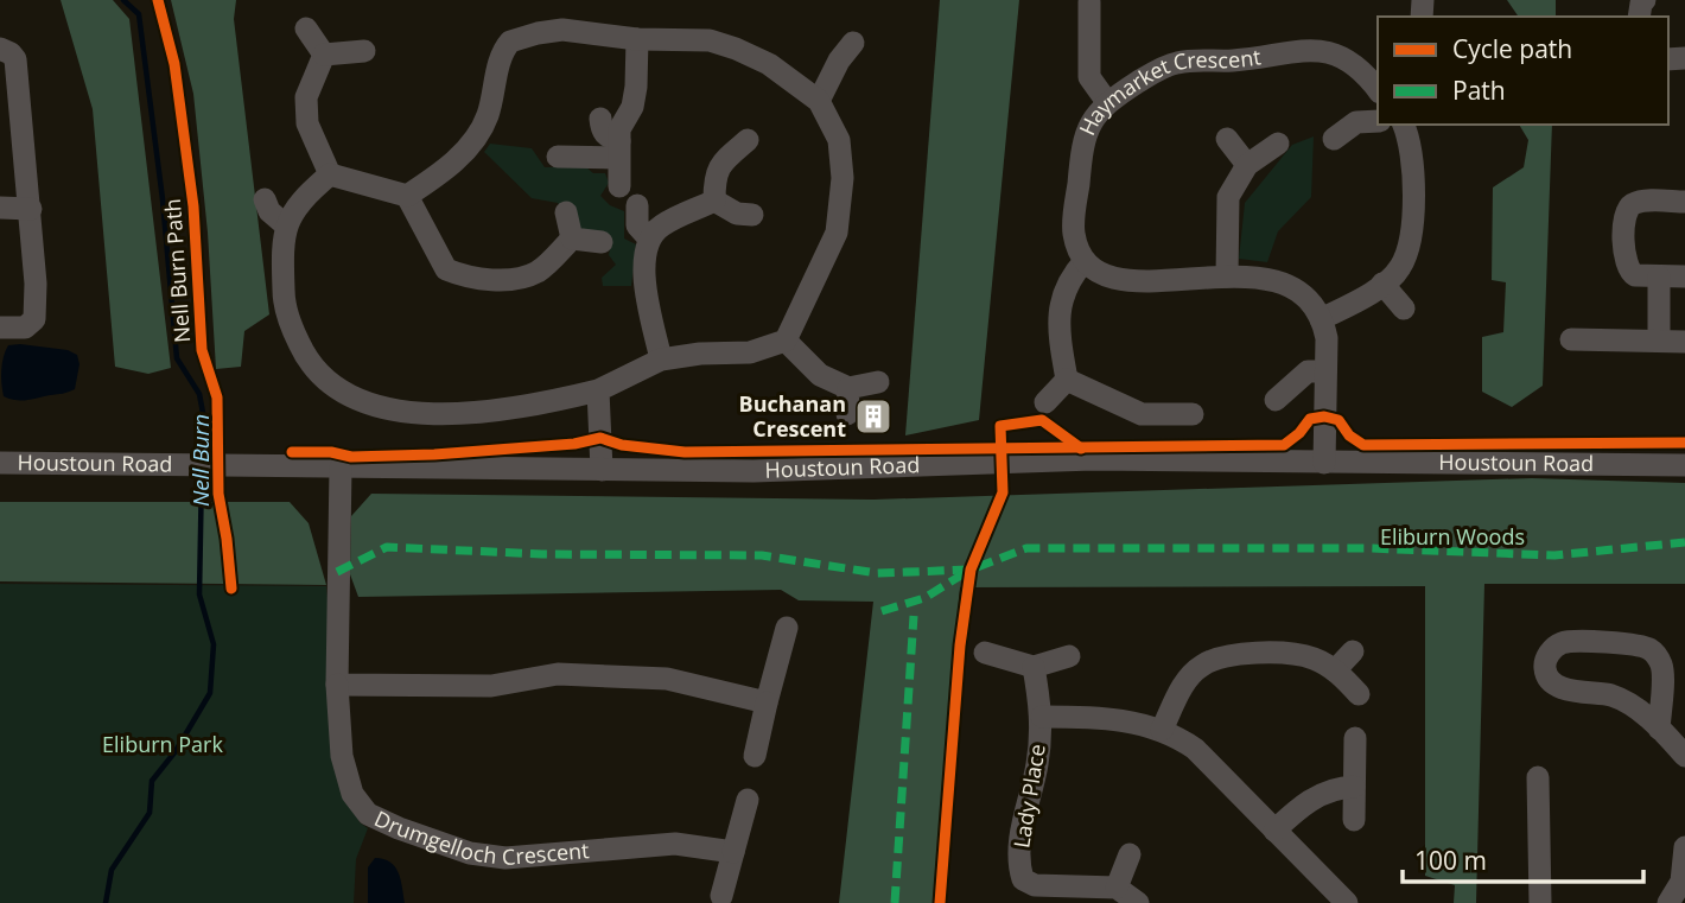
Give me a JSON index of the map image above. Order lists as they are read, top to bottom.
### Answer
{
  "streets": {
    "street": [
      "Haymarket Crescent",
      "Houstoun Road",
      "Lady Place",
      "Drumgelloch Crescent"
    ],
    "cycle path": ["Nell Burn Path"]
  },
  "crossings": [
    ["Houstoun Road", "Drumgelloch Crescent"]
  ],
  "water": ["Nell Burn"],
  "parks": ["Eliburn Woods", "Eliburn Park"],
  "places": {
    "building": ["Buchanan Crescent"]
  },
  "legend": ["Cycle path", "Path"],
  "scale_bar": "100 m"
}
